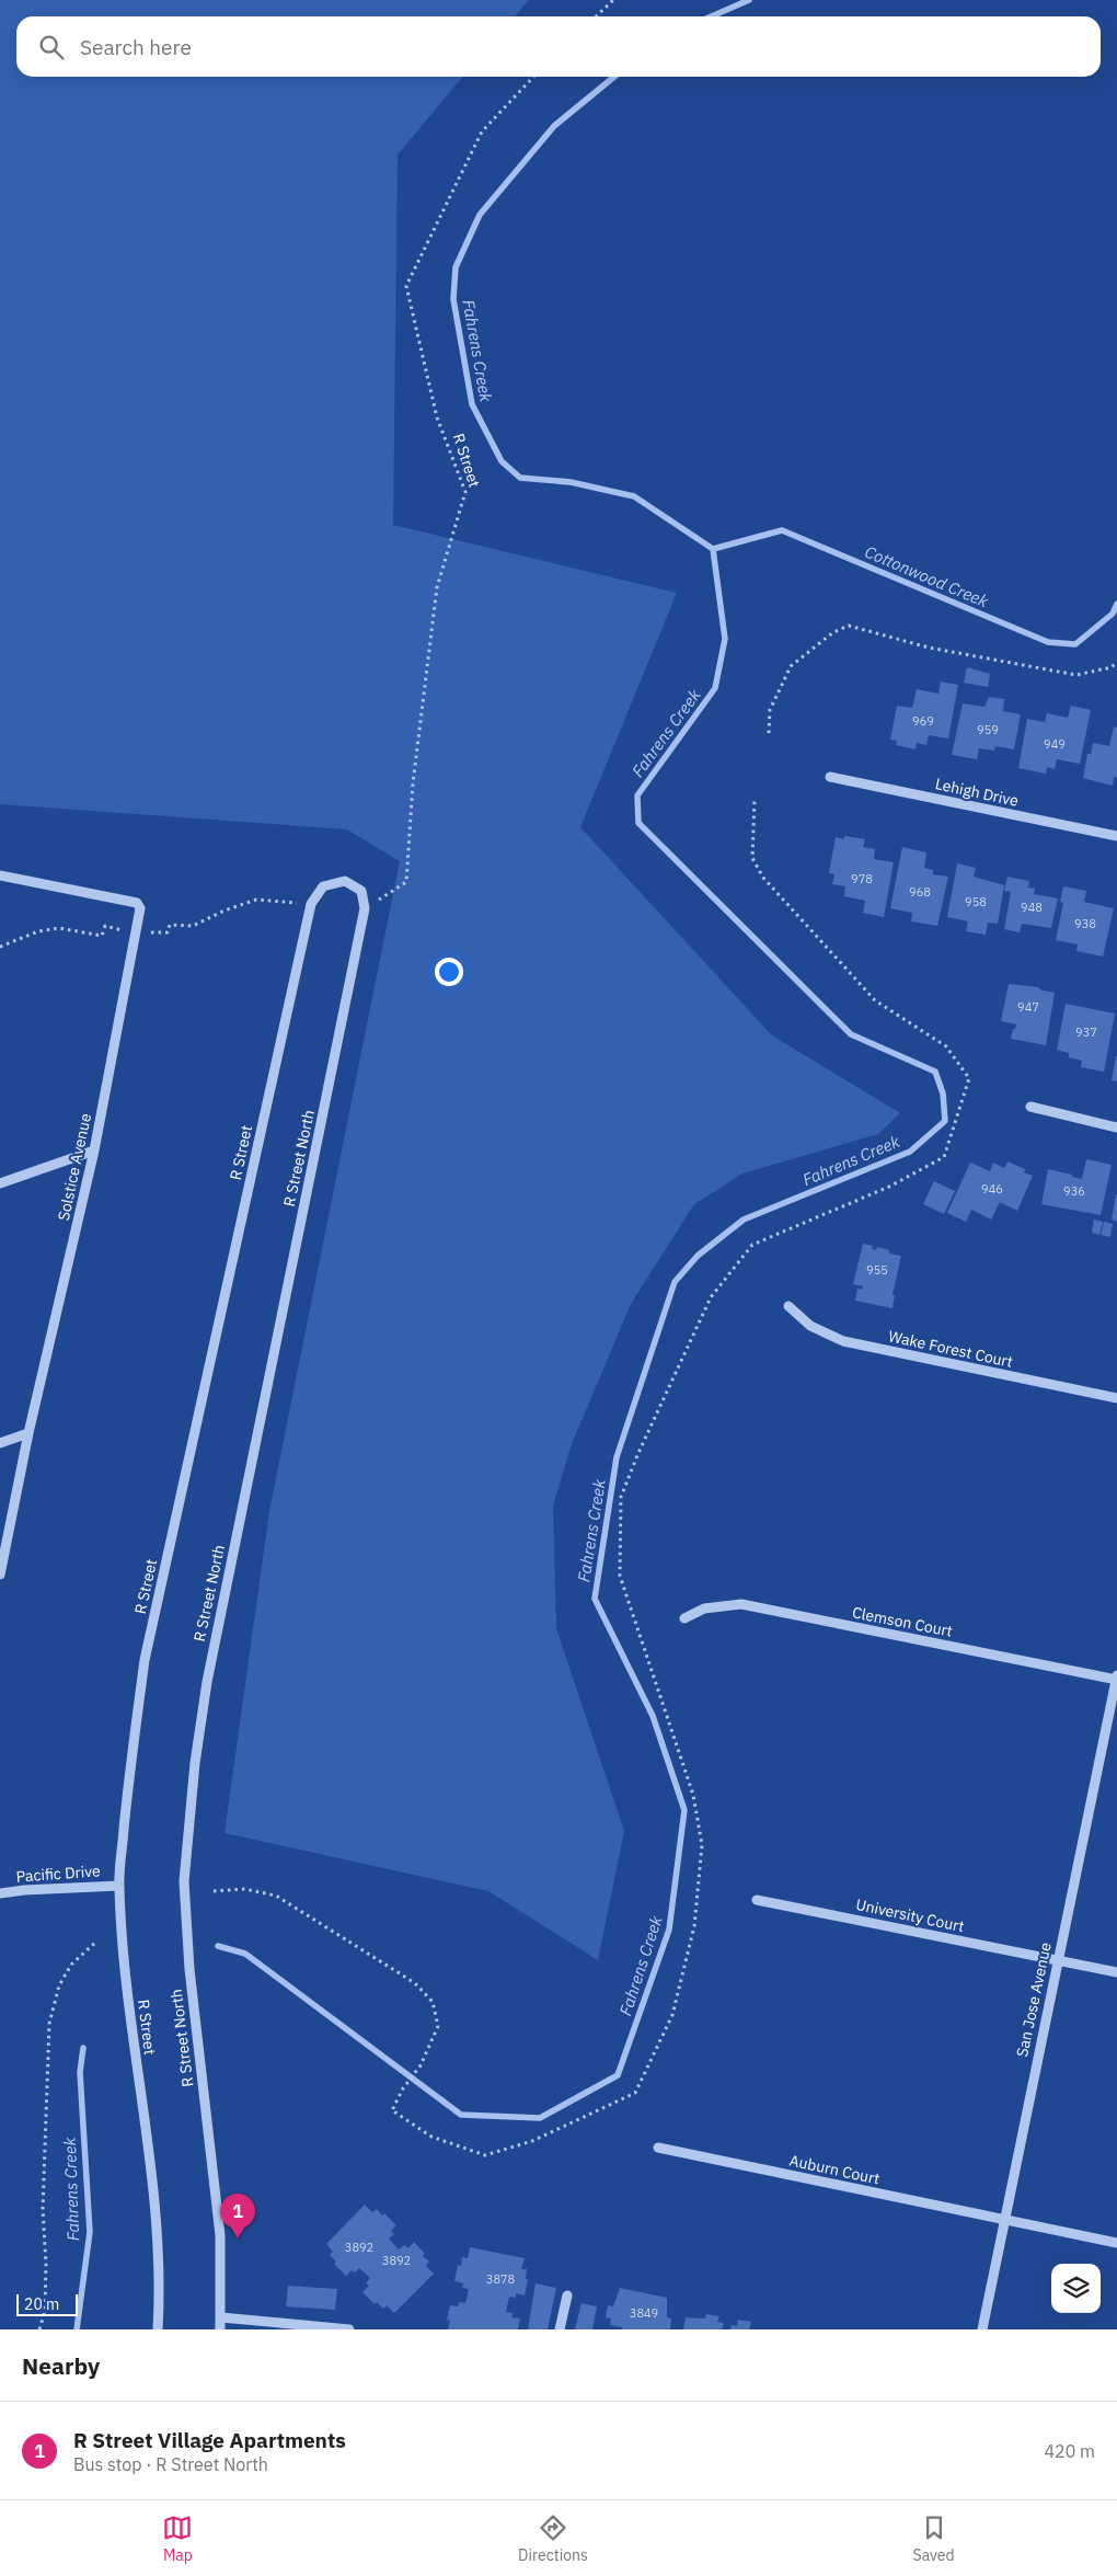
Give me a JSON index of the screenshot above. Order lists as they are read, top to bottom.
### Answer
{
  "streets": {
    "street": [
      "R Street",
      "Lehigh Drive",
      "R Street North",
      "Solstice Avenue",
      "Wake Forest Court",
      "Clemson Court",
      "Pacific Drive",
      "University Court",
      "San Jose Avenue",
      "Auburn Court"
    ]
  },
  "crossings": [
    ["R Street", "R Street North"],
    ["R Street", "Pacific Drive"],
    ["Clemson Court", "San Jose Avenue"],
    ["University Court", "San Jose Avenue"],
    ["San Jose Avenue", "Auburn Court"]
  ],
  "water": ["Fahrens Creek", "Cottonwood Creek"],
  "house_numbers": [
    "969",
    "959",
    "949",
    "978",
    "968",
    "958",
    "948",
    "938",
    "947",
    "937",
    "946",
    "936",
    "955",
    "3892",
    "3892",
    "3878",
    "3849"
  ],
  "scale_bar": "20 m",
  "page": {
    "search": "Search here",
    "pins": "1",
    "scale": "20 m",
    "heading": "Nearby",
    "list": [
      {
        "mark": "1",
        "name": "R Street Village Apartments",
        "note": "Bus stop · R Street North",
        "value": "420 m"
      }
    ],
    "nav": ["Map", "Directions", "Saved"]
  }
}
